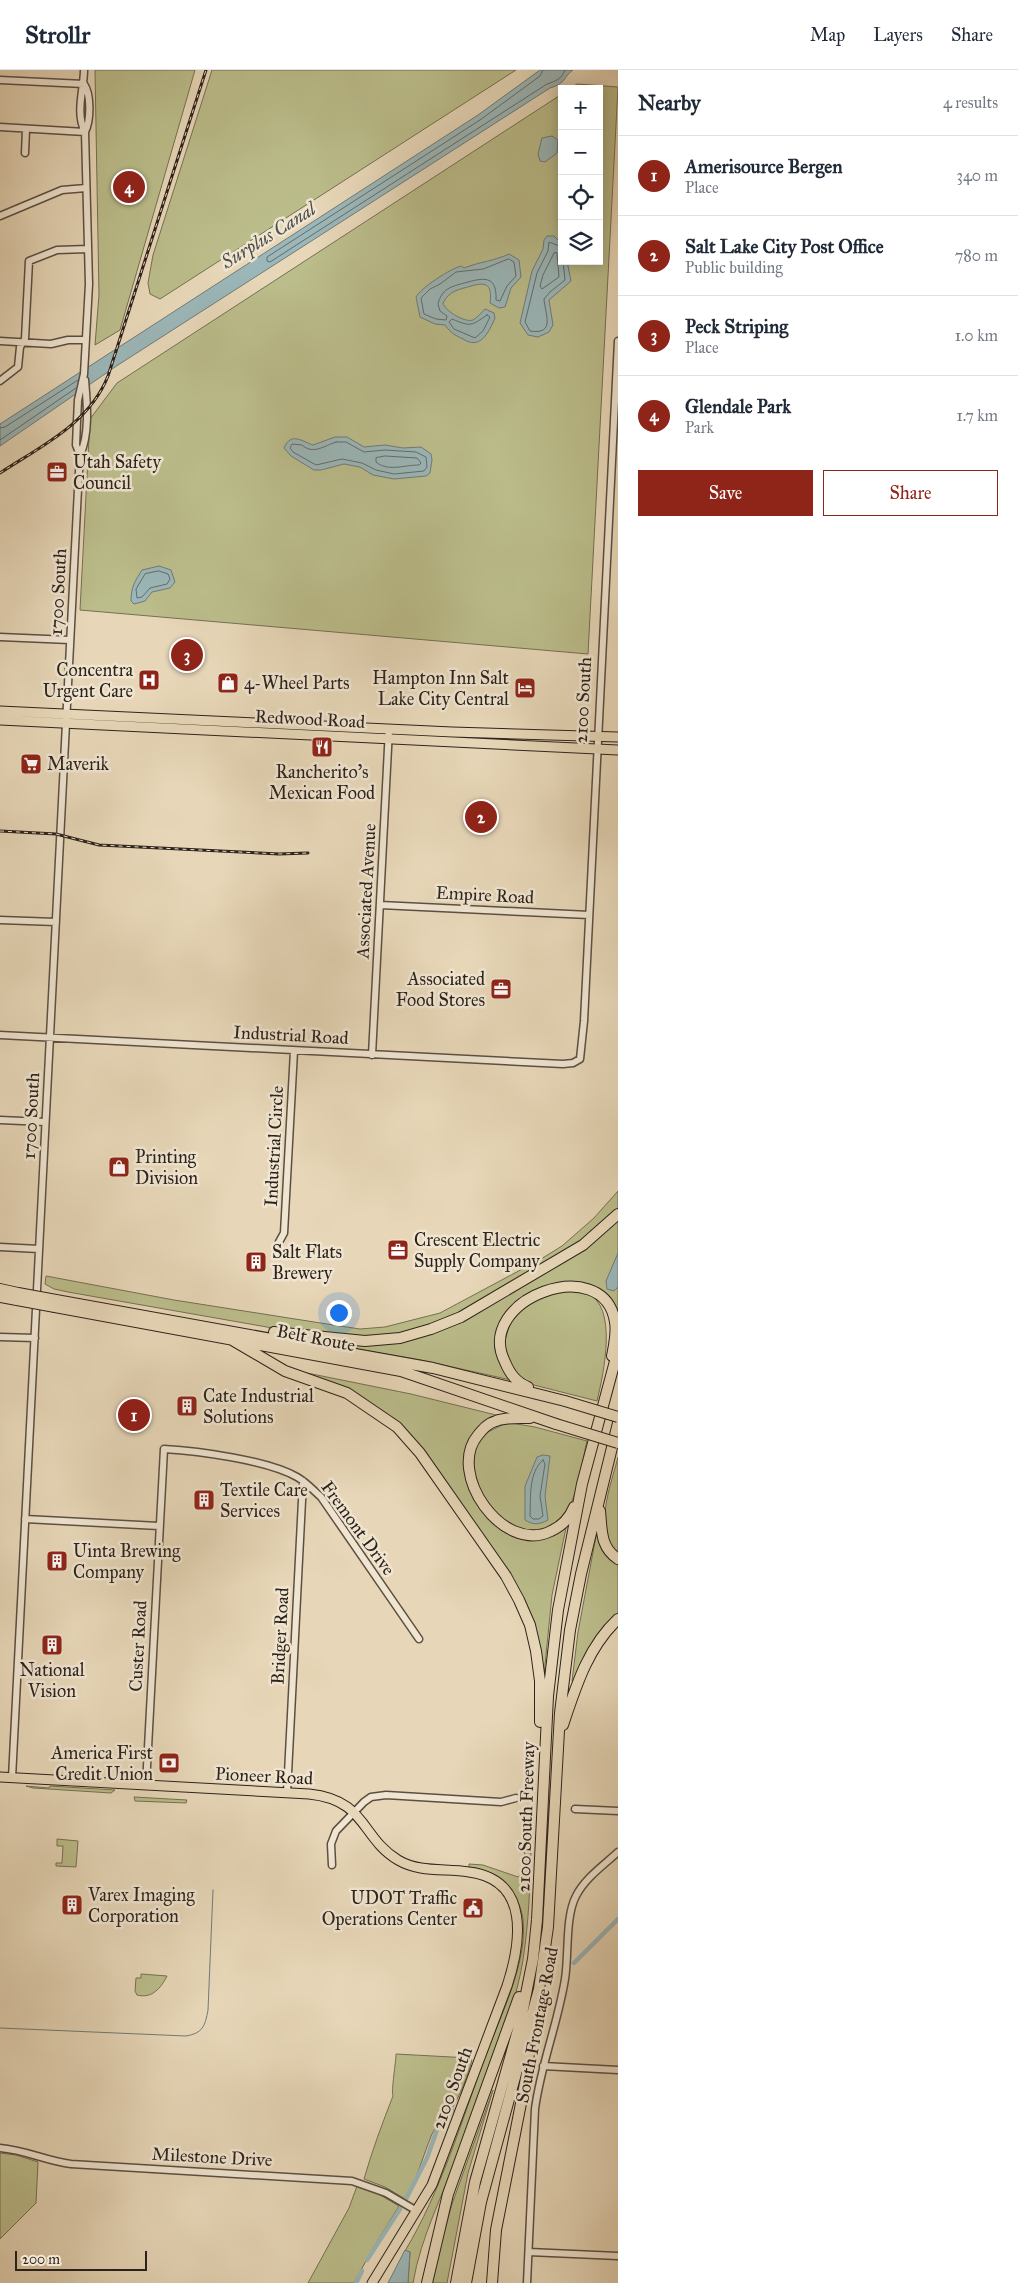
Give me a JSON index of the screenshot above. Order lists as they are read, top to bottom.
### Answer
{
  "streets": {
    "highway": ["Belt Route", "2100 South Freeway"],
    "main road": ["2100 South", "Redwood Road", "Pioneer Road"],
    "street": [
      "1700 South",
      "Associated Avenue",
      "Empire Road",
      "Industrial Road",
      "Industrial Circle",
      "Fremont Drive",
      "Bridger Road",
      "Custer Road",
      "South Frontage Road",
      "Milestone Drive"
    ]
  },
  "crossings": [
    ["1700 South", "Redwood Road"],
    ["1700 South", "Industrial Road"],
    ["1700 South", "Pioneer Road"],
    ["2100 South", "Redwood Road"],
    ["2100 South", "Empire Road"],
    ["2100 South", "Industrial Road"],
    ["2100 South", "Pioneer Road"],
    ["2100 South", "Milestone Drive"],
    ["Redwood Road", "Associated Avenue"],
    ["Associated Avenue", "Empire Road"],
    ["Associated Avenue", "Industrial Road"],
    ["Industrial Road", "Industrial Circle"],
    ["Fremont Drive", "Bridger Road"],
    ["Fremont Drive", "Custer Road"],
    ["Bridger Road", "Pioneer Road"],
    ["Custer Road", "Pioneer Road"]
  ],
  "water": ["Surplus Canal"],
  "places": {
    "office": ["Utah Safety Council", "Associated Food Stores", "Crescent Electric Supply Company"],
    "hospital": ["Concentra Urgent Care"],
    "shop": ["4-Wheel Parts", "Printing Division"],
    "hotel": ["Hampton Inn Salt Lake City Central"],
    "restaurant": ["Rancherito's Mexican Food"],
    "supermarket": ["Maverik"],
    "building": [
      "Salt Flats Brewery",
      "Cate Industrial Solutions",
      "Textile Care Services",
      "Uinta Brewing Company",
      "National Vision",
      "Varex Imaging Corporation"
    ],
    "bank": ["America First Credit Union"],
    "public building": ["UDOT Traffic Operations Center"]
  },
  "scale_bar": "200 m",
  "page": {
    "header": "Strollr",
    "nav": ["Map", "Layers", "Share"],
    "heading": ["Nearby", "4 results"],
    "map_buttons": ["+", "−"],
    "list": [
      {
        "mark": "1",
        "name": "Amerisource Bergen",
        "note": "Place",
        "value": "340 m"
      },
      {
        "mark": "2",
        "name": "Salt Lake City Post Office",
        "note": "Public building",
        "value": "780 m"
      },
      {
        "mark": "3",
        "name": "Peck Striping",
        "note": "Place",
        "value": "1.0 km"
      },
      {
        "mark": "4",
        "name": "Glendale Park",
        "note": "Park",
        "value": "1.7 km"
      }
    ],
    "pins": [
      "4",
      "3",
      "2",
      "1"
    ],
    "buttons": ["Save", "Share"],
    "scale": "200 m"
  }
}
